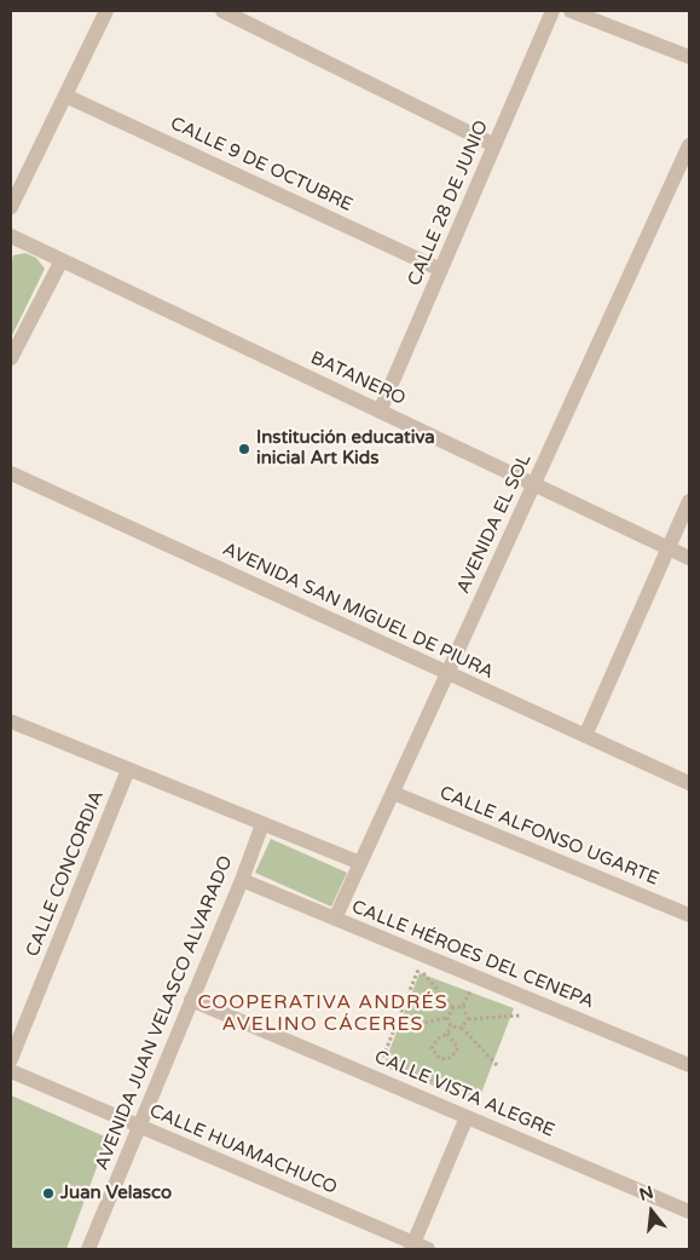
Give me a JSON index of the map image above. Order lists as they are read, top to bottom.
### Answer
{
  "streets": {
    "street": [
      "CALLE 9 DE OCTUBRE",
      "CALLE 28 DE JUNIO",
      "BATANERO",
      "AVENIDA EL SOL",
      "AVENIDA SAN MIGUEL DE PIURA",
      "CALLE ALFONSO UGARTE",
      "CALLE CONCORDIA",
      "CALLE HÉROES DEL CENEPA",
      "AVENIDA JUAN VELASCO ALVARADO",
      "CALLE VISTA ALEGRE",
      "CALLE HUAMACHUCO"
    ]
  },
  "crossings": [
    ["CALLE 9 DE OCTUBRE", "CALLE 28 DE JUNIO"],
    ["CALLE 28 DE JUNIO", "BATANERO"],
    ["BATANERO", "AVENIDA EL SOL"],
    ["AVENIDA EL SOL", "AVENIDA SAN MIGUEL DE PIURA"],
    ["AVENIDA EL SOL", "CALLE ALFONSO UGARTE"],
    ["AVENIDA EL SOL", "CALLE HÉROES DEL CENEPA"],
    ["CALLE HÉROES DEL CENEPA", "AVENIDA JUAN VELASCO ALVARADO"],
    ["AVENIDA JUAN VELASCO ALVARADO", "CALLE VISTA ALEGRE"],
    ["AVENIDA JUAN VELASCO ALVARADO", "CALLE HUAMACHUCO"]
  ],
  "districts": ["COOPERATIVA ANDRÉS AVELINO CÁCERES"],
  "places": ["Institución educativa inicial Art Kids", "Juan Velasco"],
  "north": "top"
}
